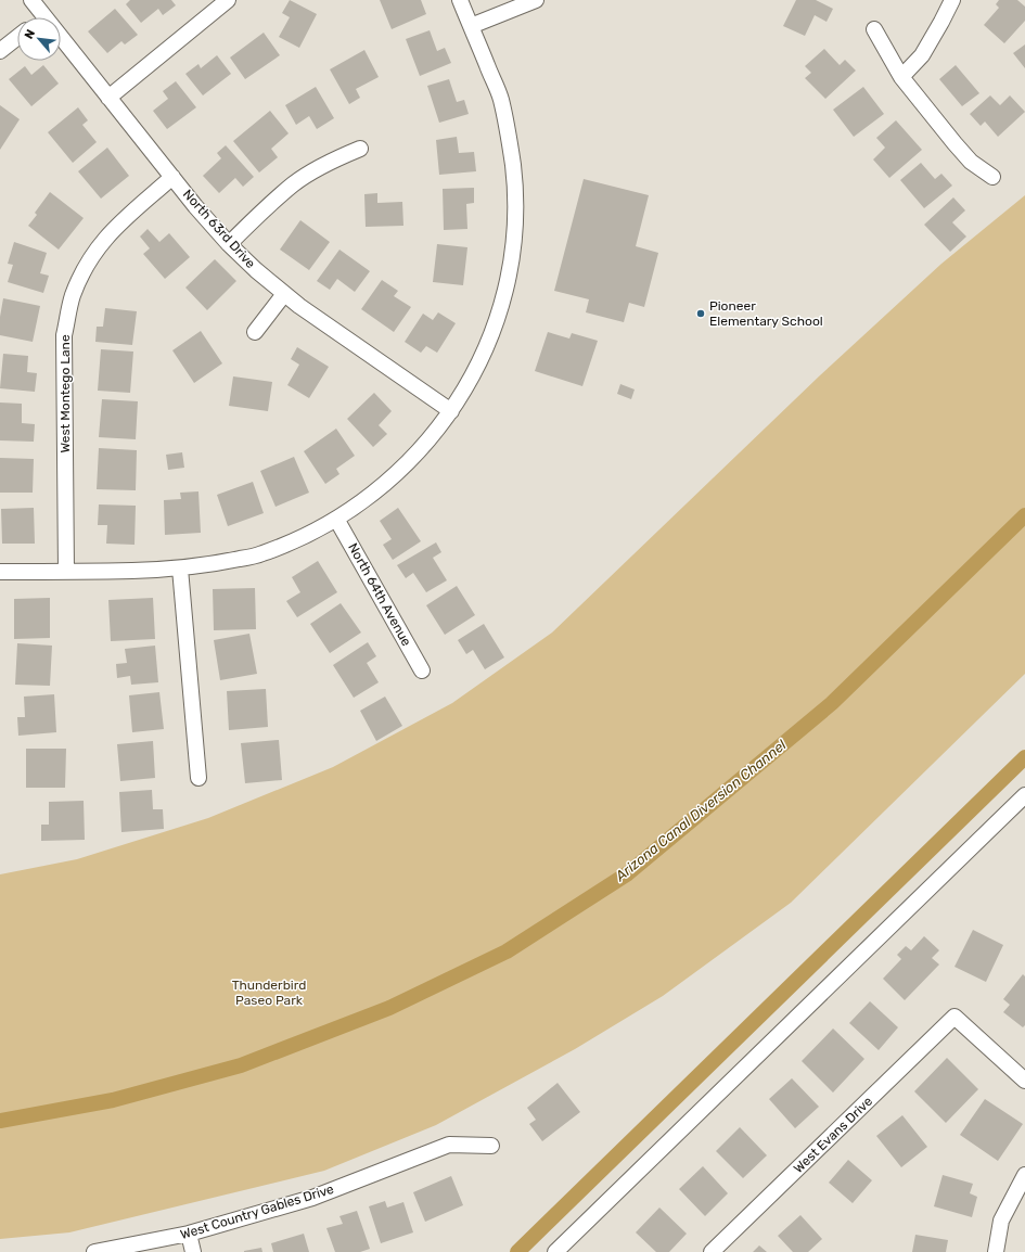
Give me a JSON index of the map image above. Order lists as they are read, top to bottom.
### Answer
{
  "streets": {
    "street": [
      "North 63rd Drive",
      "West Montego Lane",
      "North 64th Avenue",
      "West Evans Drive",
      "West Country Gables Drive"
    ]
  },
  "crossings": [
    ["North 63rd Drive", "West Montego Lane"]
  ],
  "water": ["Arizona Canal Diversion Channel"],
  "parks": ["Thunderbird Paseo Park"],
  "places": ["Pioneer Elementary School"],
  "north": "top left"
}
